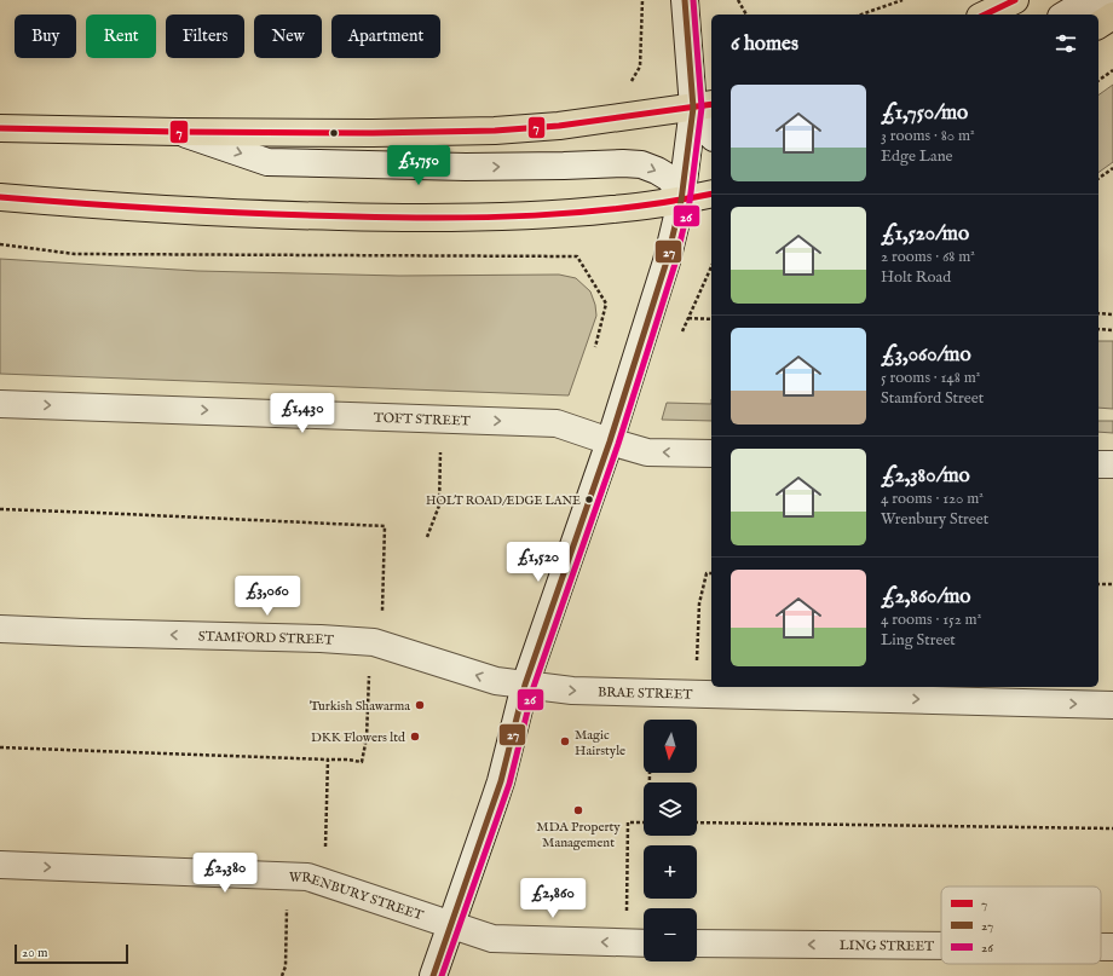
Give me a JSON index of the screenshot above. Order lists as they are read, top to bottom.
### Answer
{
  "streets": {
    "street": [
      "TOFT STREET",
      "STAMFORD STREET",
      "BRAE STREET",
      "WRENBURY STREET",
      "LING STREET"
    ]
  },
  "crossings": [
    ["STAMFORD STREET", "BRAE STREET"]
  ],
  "one_way": [
    "STAMFORD STREET",
    "BRAE STREET",
    "WRENBURY STREET",
    "LING STREET"
  ],
  "places": [
    "HOLT ROAD/EDGE LANE",
    "Turkish Shawarma",
    "DKK Flowers ltd",
    "Magic Hairstyle",
    "MDA Property Management"
  ],
  "lines": ["transit line 7", "transit line 27", "transit line 26"],
  "legend": ["7", "27", "26"],
  "scale_bar": "20 m",
  "north": "bottom",
  "page": {
    "chip": [
      "Buy",
      "Rent",
      "Filters",
      "New",
      "Apartment"
    ],
    "heading": "6 homes",
    "list": [
      {
        "name": "£1,750/mo",
        "note": "3 rooms · 80 m² · Edge Lane"
      },
      {
        "name": "£1,520/mo",
        "note": "2 rooms · 68 m² · Holt Road"
      },
      {
        "name": "£3,060/mo",
        "note": "5 rooms · 148 m² · Stamford Street"
      },
      {
        "name": "£2,380/mo",
        "note": "4 rooms · 120 m² · Wrenbury Street"
      },
      {
        "name": "£2,860/mo",
        "note": "4 rooms · 152 m² · Ling Street"
      }
    ],
    "price": [
      "£1,750",
      "£1,430",
      "£1,520",
      "£3,060",
      "£2,380",
      "£2,860"
    ],
    "map_buttons": ["+", "−"],
    "scale": "20 m"
  }
}
